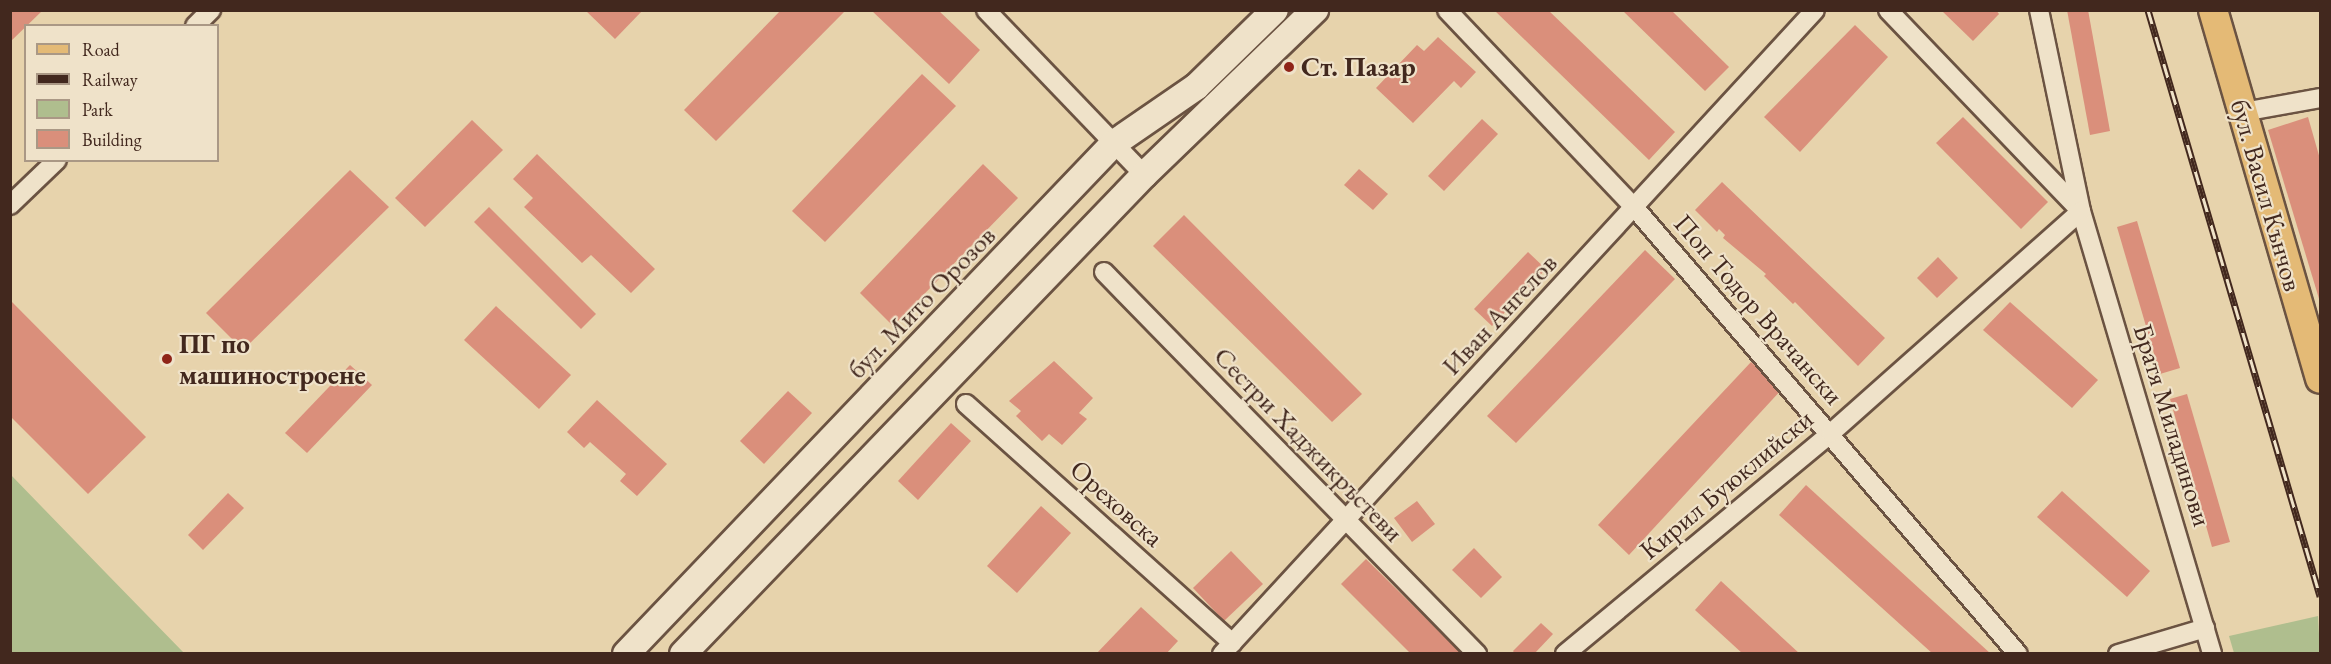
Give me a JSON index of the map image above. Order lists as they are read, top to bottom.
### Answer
{
  "streets": {
    "main road": ["бул. Васил Кънчов", "бул. Мито Орозов"],
    "street": [
      "Поп Тодор Врачански",
      "Иван Ангелов",
      "Братя Миладинови",
      "Сестри Хаджикръстеви",
      "Кирил Буюклийски",
      "Ореховска"
    ]
  },
  "crossings": [
    ["Поп Тодор Врачански", "Иван Ангелов"],
    ["Поп Тодор Врачански", "Кирил Буюклийски"],
    ["Иван Ангелов", "Сестри Хаджикръстеви"],
    ["Иван Ангелов", "Ореховска"],
    ["Братя Миладинови", "Кирил Буюклийски"]
  ],
  "places": ["Ст. Пазар", "ПГ по машиностроене"],
  "legend": [
    "Road",
    "Railway",
    "Park",
    "Building"
  ]
}
